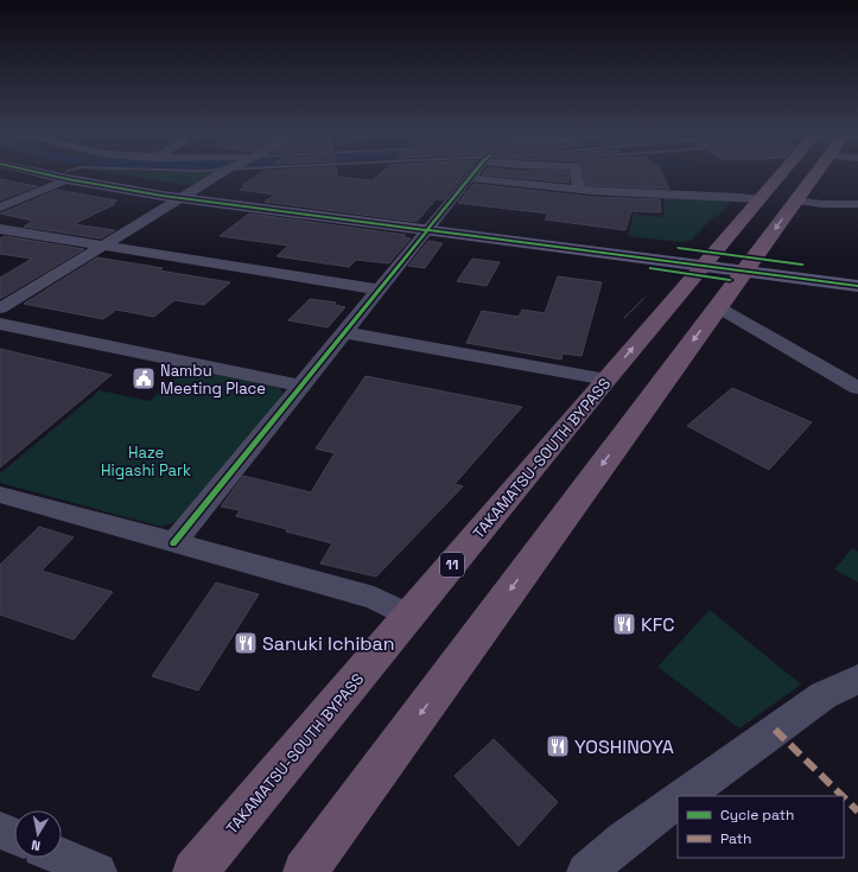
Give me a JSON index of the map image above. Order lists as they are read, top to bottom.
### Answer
{
  "streets": {
    "highway": ["TAKAMATSU-SOUTH BYPASS", "11"]
  },
  "parks": ["Haze Higashi Park"],
  "places": {
    "public building": ["Nambu Meeting Place"],
    "restaurant": ["KFC", "Sanuki Ichiban", "YOSHINOYA"]
  },
  "legend": ["Cycle path", "Path"],
  "north": "bottom"
}
